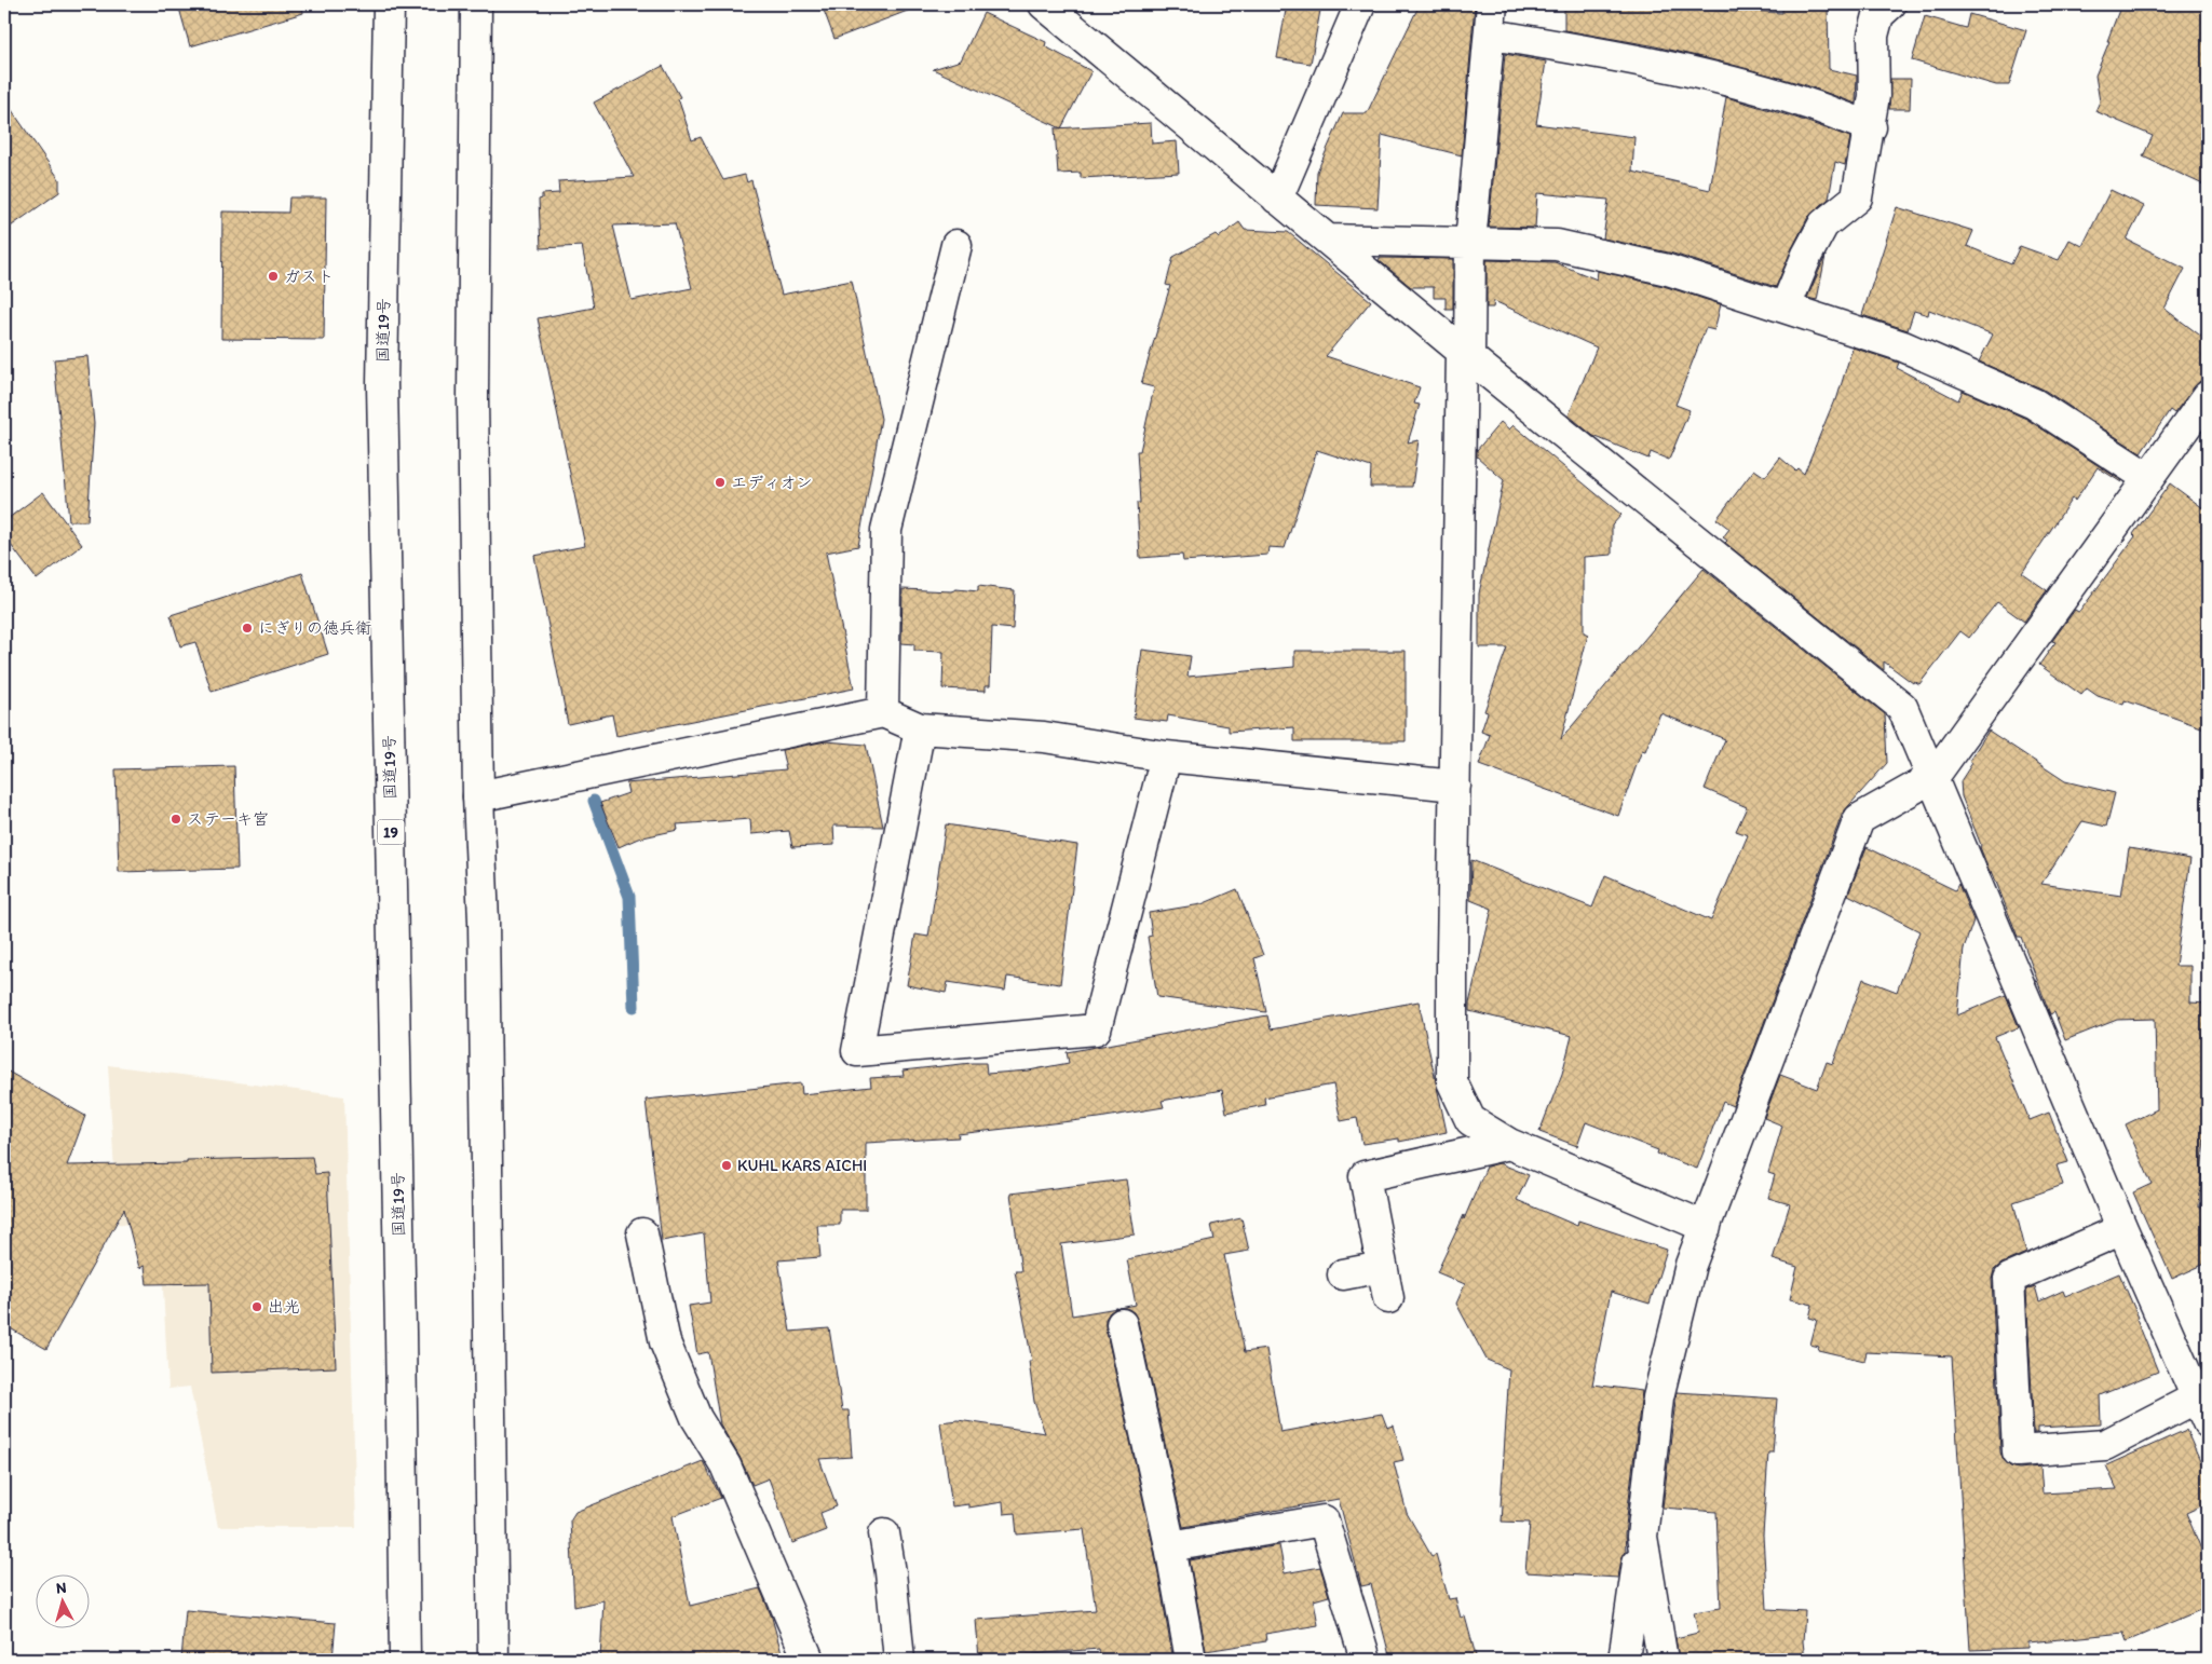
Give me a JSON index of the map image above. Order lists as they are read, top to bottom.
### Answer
{
  "streets": {
    "main road": ["国道19号", "19"]
  },
  "places": [
    "ガスト",
    "エディオン",
    "にぎりの徳兵衛",
    "ステーキ宮",
    "KUHL KARS AICHI",
    "出光"
  ],
  "north": "top"
}
